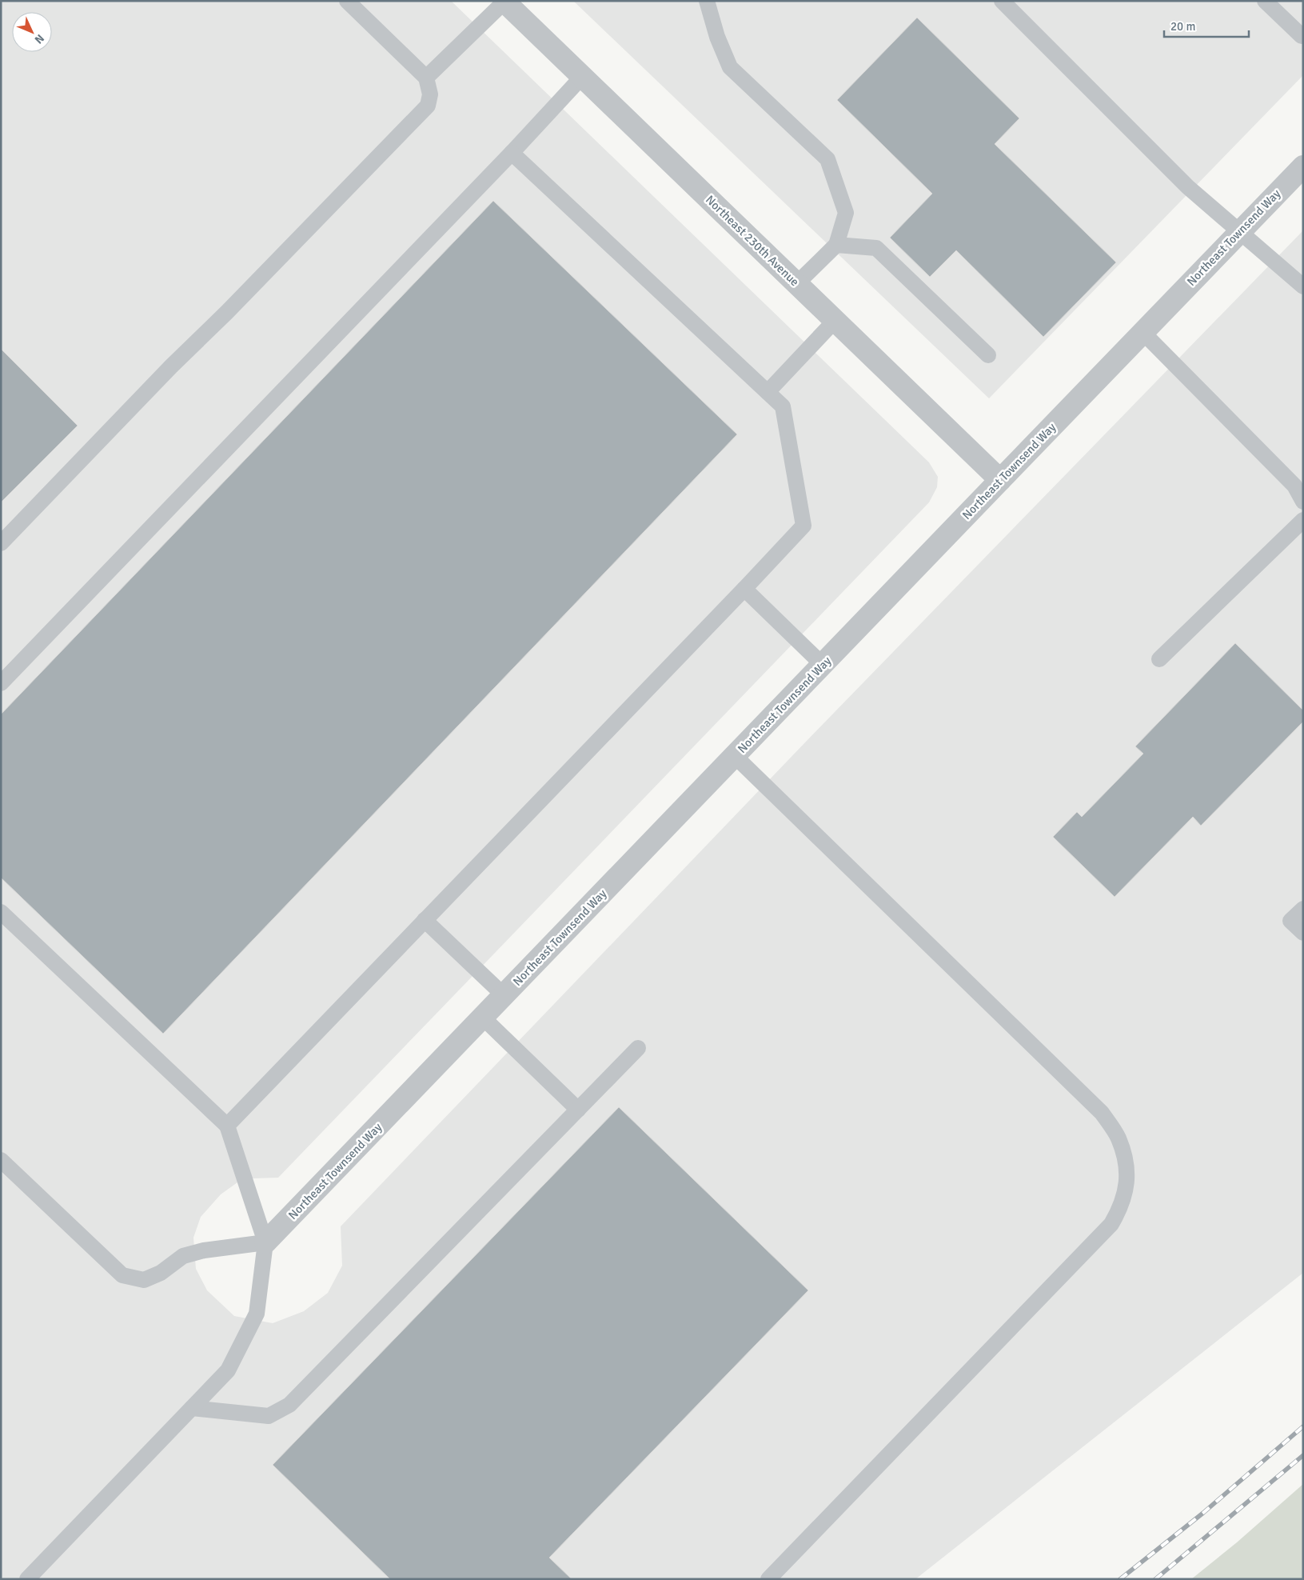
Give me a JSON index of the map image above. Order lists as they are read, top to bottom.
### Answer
{
  "streets": {
    "street": ["Northeast Townsend Way", "Northeast 230th Avenue"]
  },
  "crossings": [
    ["Northeast Townsend Way", "Northeast 230th Avenue"]
  ],
  "scale_bar": "20 m",
  "north": "bottom right"
}
